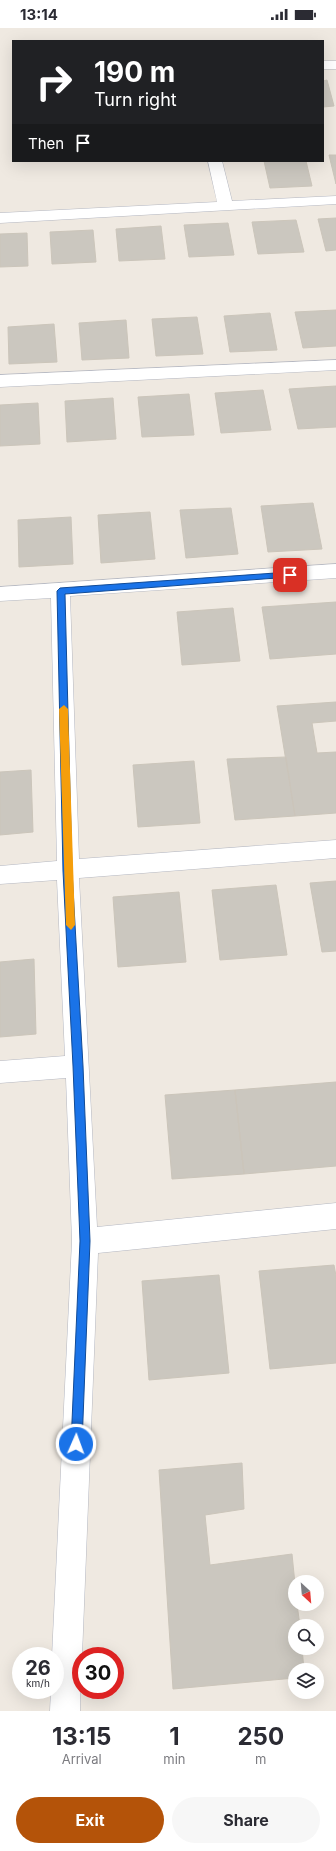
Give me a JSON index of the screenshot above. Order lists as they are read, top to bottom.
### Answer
{
  "north": "bottom right",
  "page": {
    "status": "13:14",
    "turn": ["190 m", "Turn right"],
    "then": "Then",
    "speed": "26 km/h",
    "limit": "30",
    "eta": [
      "13:15",
      "Arrival",
      "1",
      "min",
      "250",
      "m"
    ],
    "buttons": ["Exit", "Share"]
  }
}
